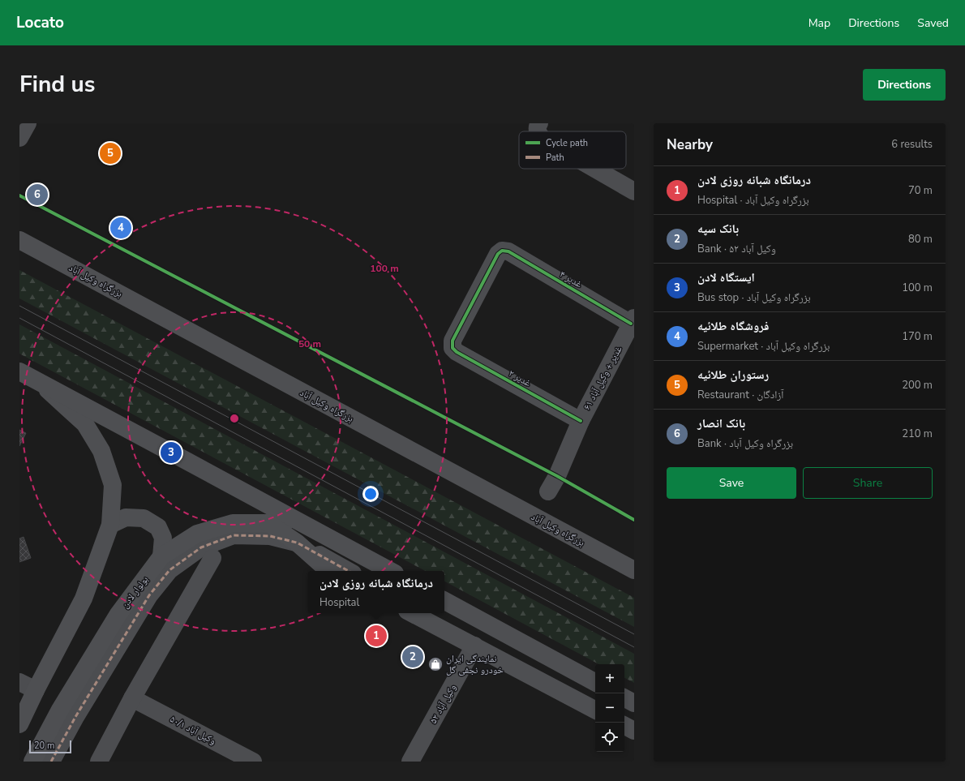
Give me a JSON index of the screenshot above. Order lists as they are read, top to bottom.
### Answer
{
  "streets": {
    "main road": ["بزرگراه وکیل آباد", "بولوار لادن"],
    "street": [
      "غدیر ۴",
      "غدیر ۲",
      "غدیر + وکیل آباد ۶۱",
      "۵۲ وکیل آباد",
      "وکیل آباد ۵۰/۱"
    ]
  },
  "crossings": [
    ["غدیر ۴", "غدیر ۲"],
    ["غدیر ۴", "غدیر + وکیل آباد ۶۱"],
    ["غدیر ۲", "غدیر + وکیل آباد ۶۱"]
  ],
  "places": {
    "shop": ["نمایندگی ایران خودرو نجفی گل"]
  },
  "legend": ["Cycle path", "Path"],
  "scale_bar": "20 m",
  "page": {
    "header": "Locato",
    "nav": ["Map", "Directions", "Saved"],
    "title": "Find us",
    "buttons": [
      "Directions",
      ["Save", "Share"]
    ],
    "heading": ["Nearby", "6 results"],
    "pins": [
      "5",
      "6",
      "4",
      "3",
      "1",
      "2"
    ],
    "list": [
      {
        "mark": "1",
        "name": "درمانگاه شبانه روزی لادن",
        "note": "Hospital · بزرگراه وکیل آباد",
        "value": "70 m"
      },
      {
        "mark": "2",
        "name": "بانک سپه",
        "note": "Bank · ۵۲ وکیل آباد",
        "value": "80 m"
      },
      {
        "mark": "3",
        "name": "ایستگاه لادن",
        "note": "Bus stop · بزرگراه وکیل آباد",
        "value": "100 m"
      },
      {
        "mark": "4",
        "name": "فروشگاه طلائیه",
        "note": "Supermarket · بزرگراه وکیل آباد",
        "value": "170 m"
      },
      {
        "mark": "5",
        "name": "رستوران طلائیه",
        "note": "Restaurant · آزادگان",
        "value": "200 m"
      },
      {
        "mark": "6",
        "name": "بانک انصار",
        "note": "Bank · بزرگراه وکیل آباد",
        "value": "210 m"
      }
    ],
    "popup": ["درمانگاه شبانه روزی لادن", "Hospital"],
    "map_buttons": ["+", "−"],
    "scale": "20 m"
  },
  "rings": ["100 m", "50 m"]
}
